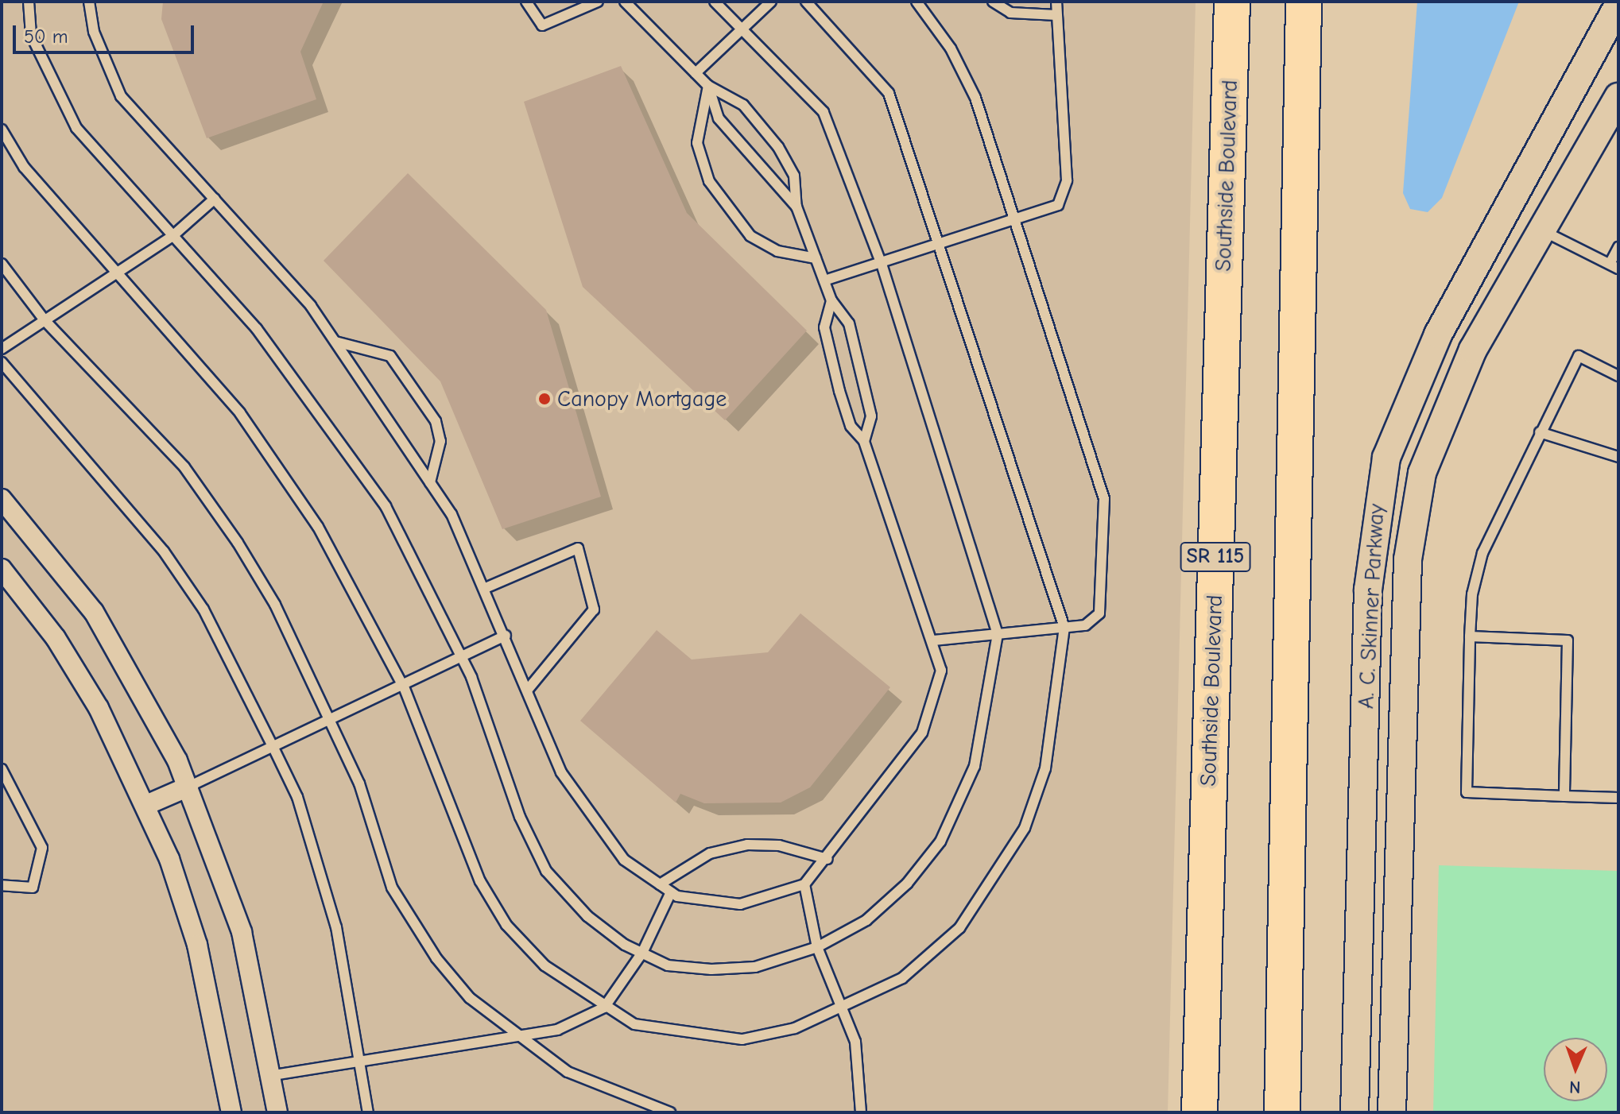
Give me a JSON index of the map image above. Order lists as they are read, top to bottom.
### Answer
{
  "streets": {
    "highway": ["Southside Boulevard", "SR 115"],
    "main road": ["A. C. Skinner Parkway"]
  },
  "places": ["Canopy Mortgage"],
  "scale_bar": "50 m",
  "north": "bottom"
}
